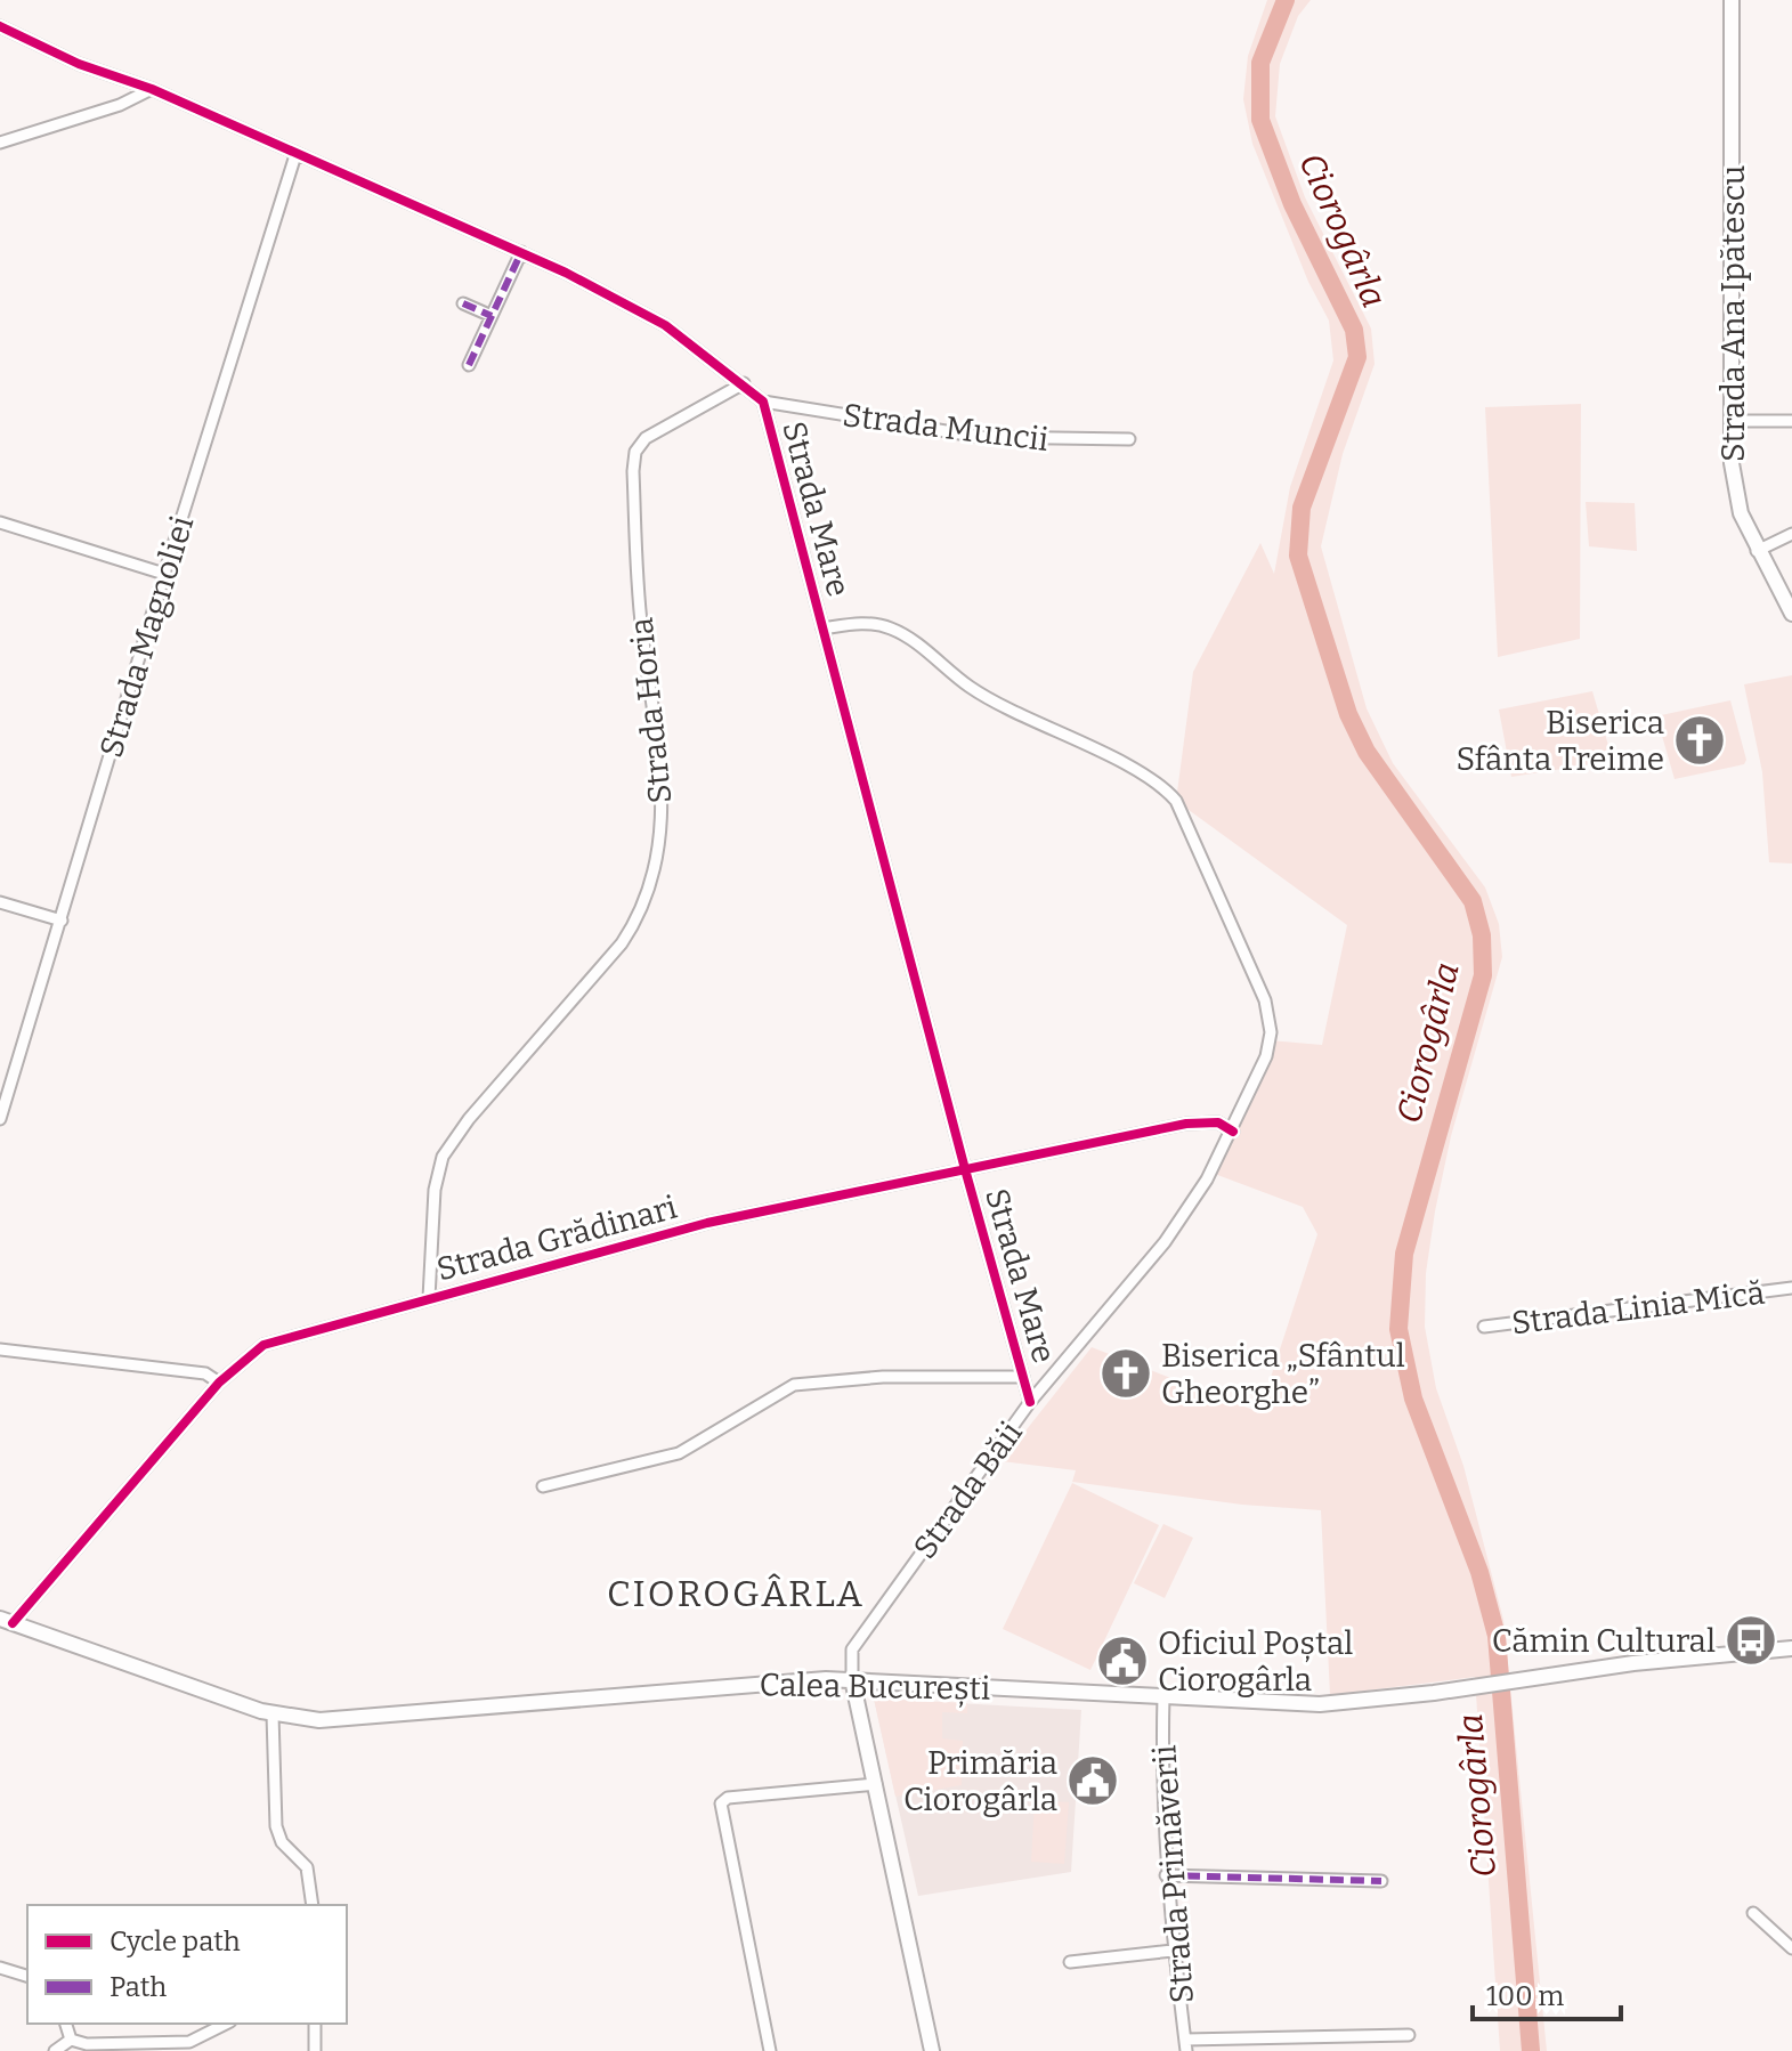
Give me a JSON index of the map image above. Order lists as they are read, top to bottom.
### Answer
{
  "streets": {
    "main road": ["Strada Ana Ipătescu", "Calea București"],
    "street": [
      "Strada Muncii",
      "Strada Mare",
      "Strada Magnoliei",
      "Strada Horia",
      "Strada Grădinari",
      "Strada Linia Mică",
      "Strada Băii",
      "Strada Primăverii"
    ]
  },
  "crossings": [
    ["Strada Muncii", "Strada Mare"],
    ["Strada Mare", "Strada Magnoliei"],
    ["Strada Mare", "Strada Horia"],
    ["Strada Mare", "Strada Grădinari"],
    ["Strada Mare", "Strada Băii"],
    ["Strada Horia", "Strada Grădinari"],
    ["Strada Grădinari", "Strada Băii"],
    ["Strada Grădinari", "Calea București"],
    ["Strada Băii", "Calea București"],
    ["Calea București", "Strada Primăverii"]
  ],
  "districts": ["CIOROGÂRLA"],
  "water": ["Ciorogârla"],
  "places": {
    "church": ["Biserica Sfânta Treime", "Biserica „Sfântul Gheorghe”"],
    "bus stop": ["Cămin Cultural"],
    "public building": ["Oficiul Poștal Ciorogârla", "Primăria Ciorogârla"]
  },
  "legend": ["Cycle path", "Path"],
  "scale_bar": "100 m"
}
